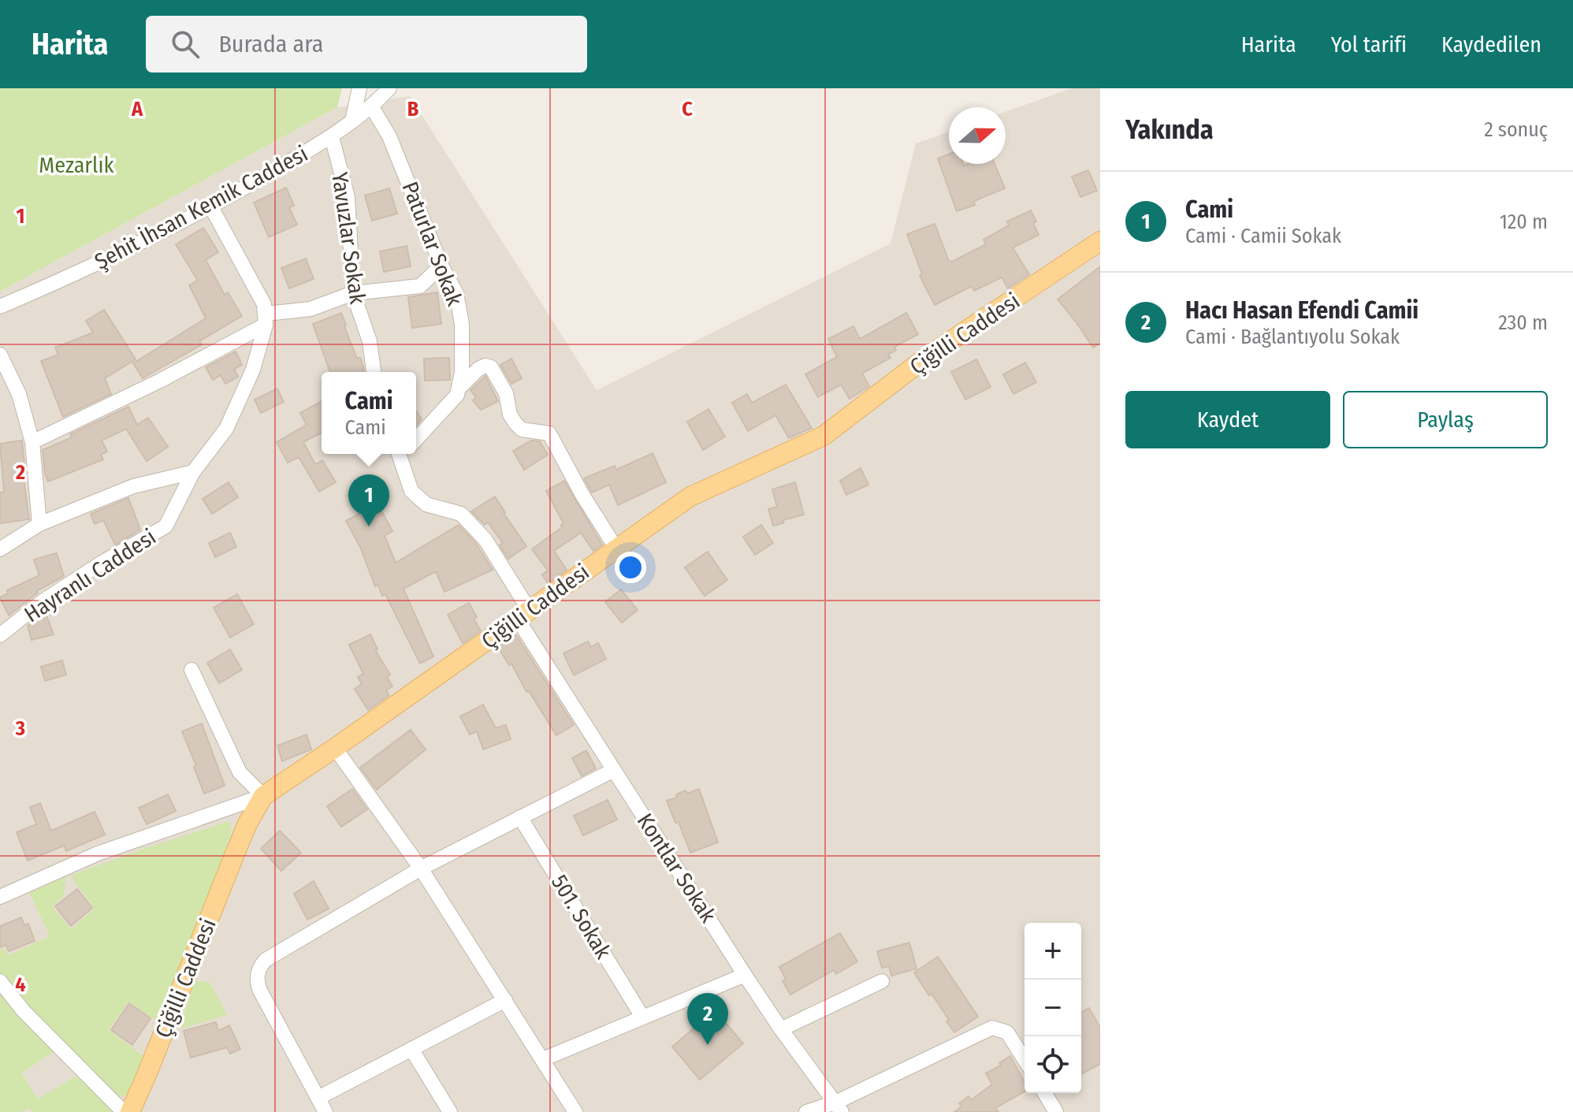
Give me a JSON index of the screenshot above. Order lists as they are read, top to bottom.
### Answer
{
  "streets": {
    "main road": ["Çiğilli Caddesi"],
    "street": [
      "Şehit İhsan Kemik Caddesi",
      "Yavuzlar Sokak",
      "Paturlar Sokak",
      "Hayranlı Caddesi",
      "Kontlar Sokak",
      "501. Sokak"
    ]
  },
  "crossings": [
    ["Şehit İhsan Kemik Caddesi", "Yavuzlar Sokak"],
    ["Şehit İhsan Kemik Caddesi", "Paturlar Sokak"],
    ["Çiğilli Caddesi", "Kontlar Sokak"]
  ],
  "parks": ["Mezarlık"],
  "north": "right",
  "page": {
    "header": "Harita",
    "search": "Burada ara",
    "nav": ["Harita", "Yol tarifi", "Kaydedilen"],
    "heading": ["Yakında", "2 sonuç"],
    "list": [
      {
        "mark": "1",
        "name": "Cami",
        "note": "Cami · Camii Sokak",
        "value": "120 m"
      },
      {
        "mark": "2",
        "name": "Hacı Hasan Efendi Camii",
        "note": "Cami · Bağlantıyolu Sokak",
        "value": "230 m"
      }
    ],
    "popup": ["Cami", "Cami"],
    "buttons": ["Kaydet", "Paylaş"],
    "pins": ["1", "2"],
    "map_buttons": ["+", "−"]
  },
  "grid": {
    "columns": ["A", "B", "C"],
    "rows": [
      "1",
      "2",
      "3",
      "4"
    ]
  }
}
